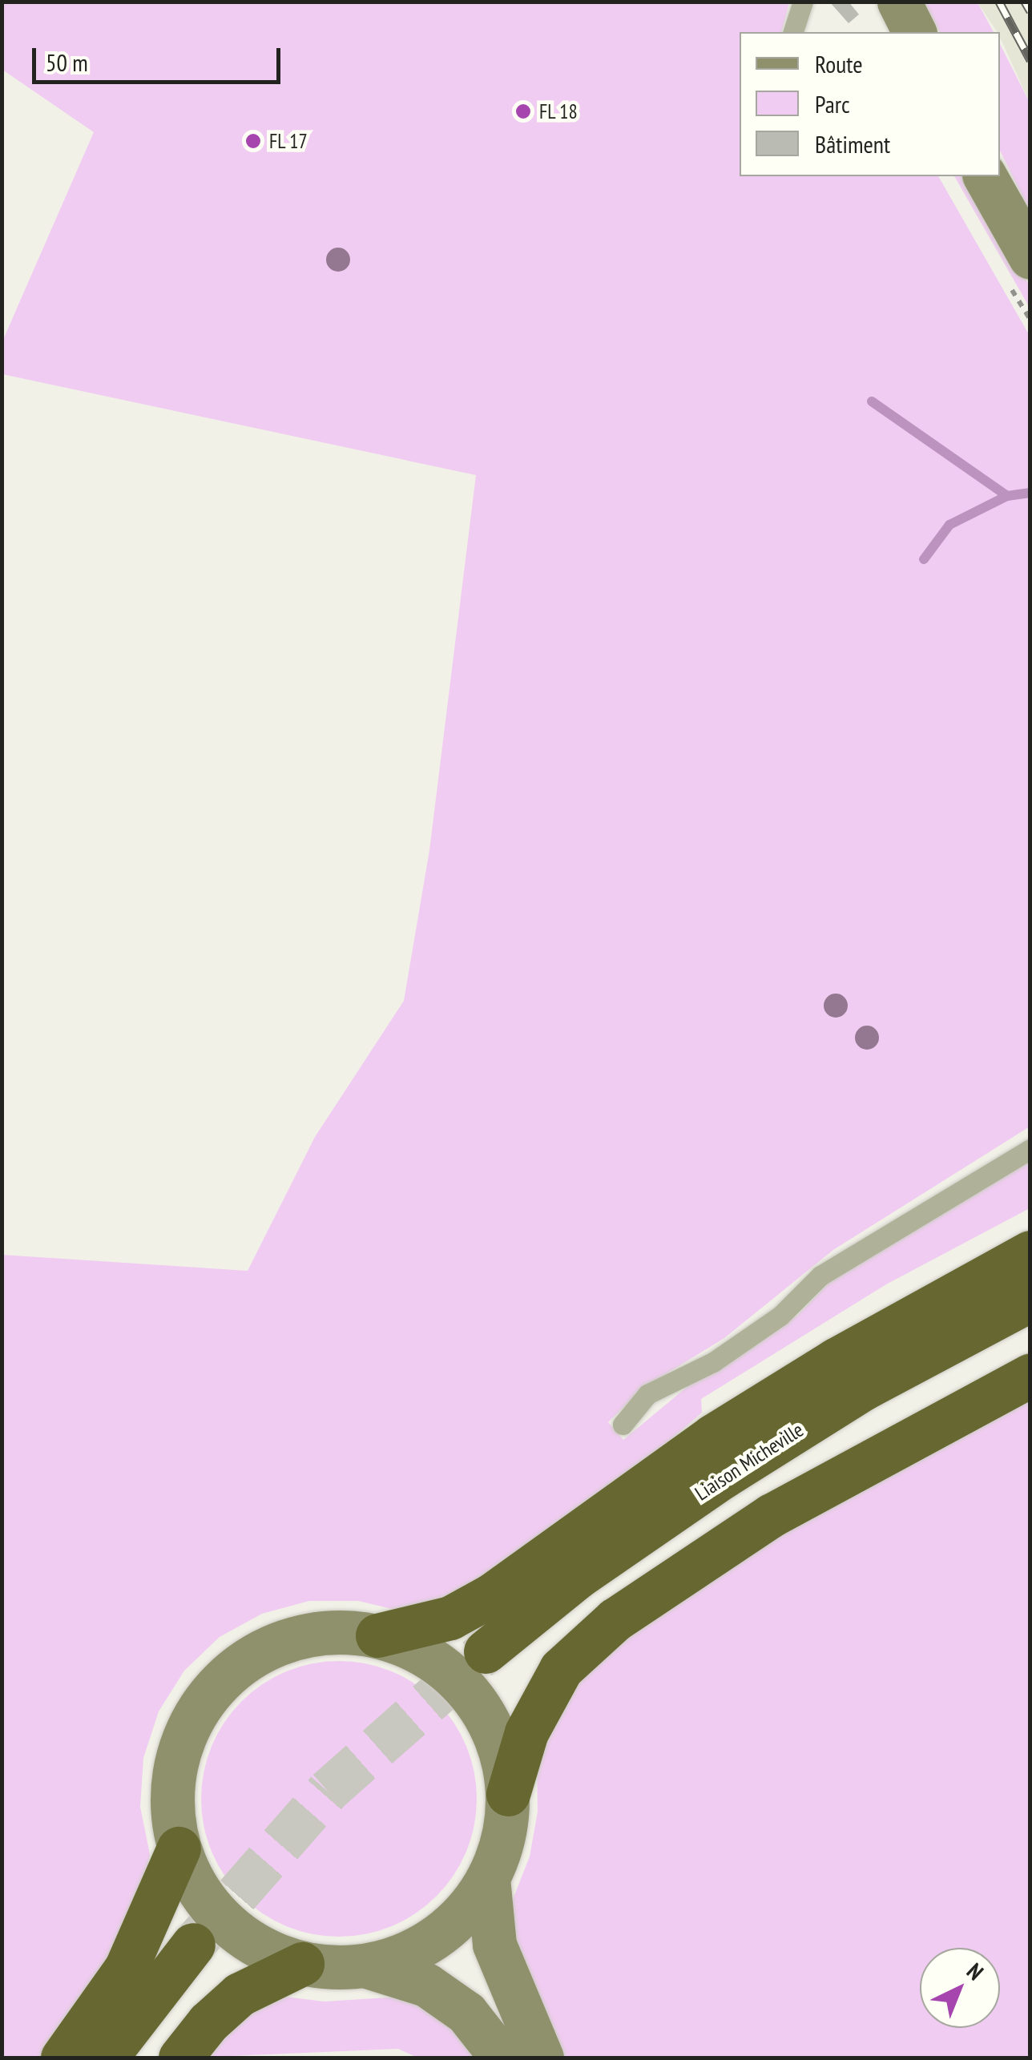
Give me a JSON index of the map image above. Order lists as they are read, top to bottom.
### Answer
{
  "streets": {
    "highway": ["Liaison Micheville"]
  },
  "places": ["FL 18", "FL 17"],
  "legend": ["Route", "Parc", "Bâtiment"],
  "scale_bar": "50 m",
  "north": "top right"
}
